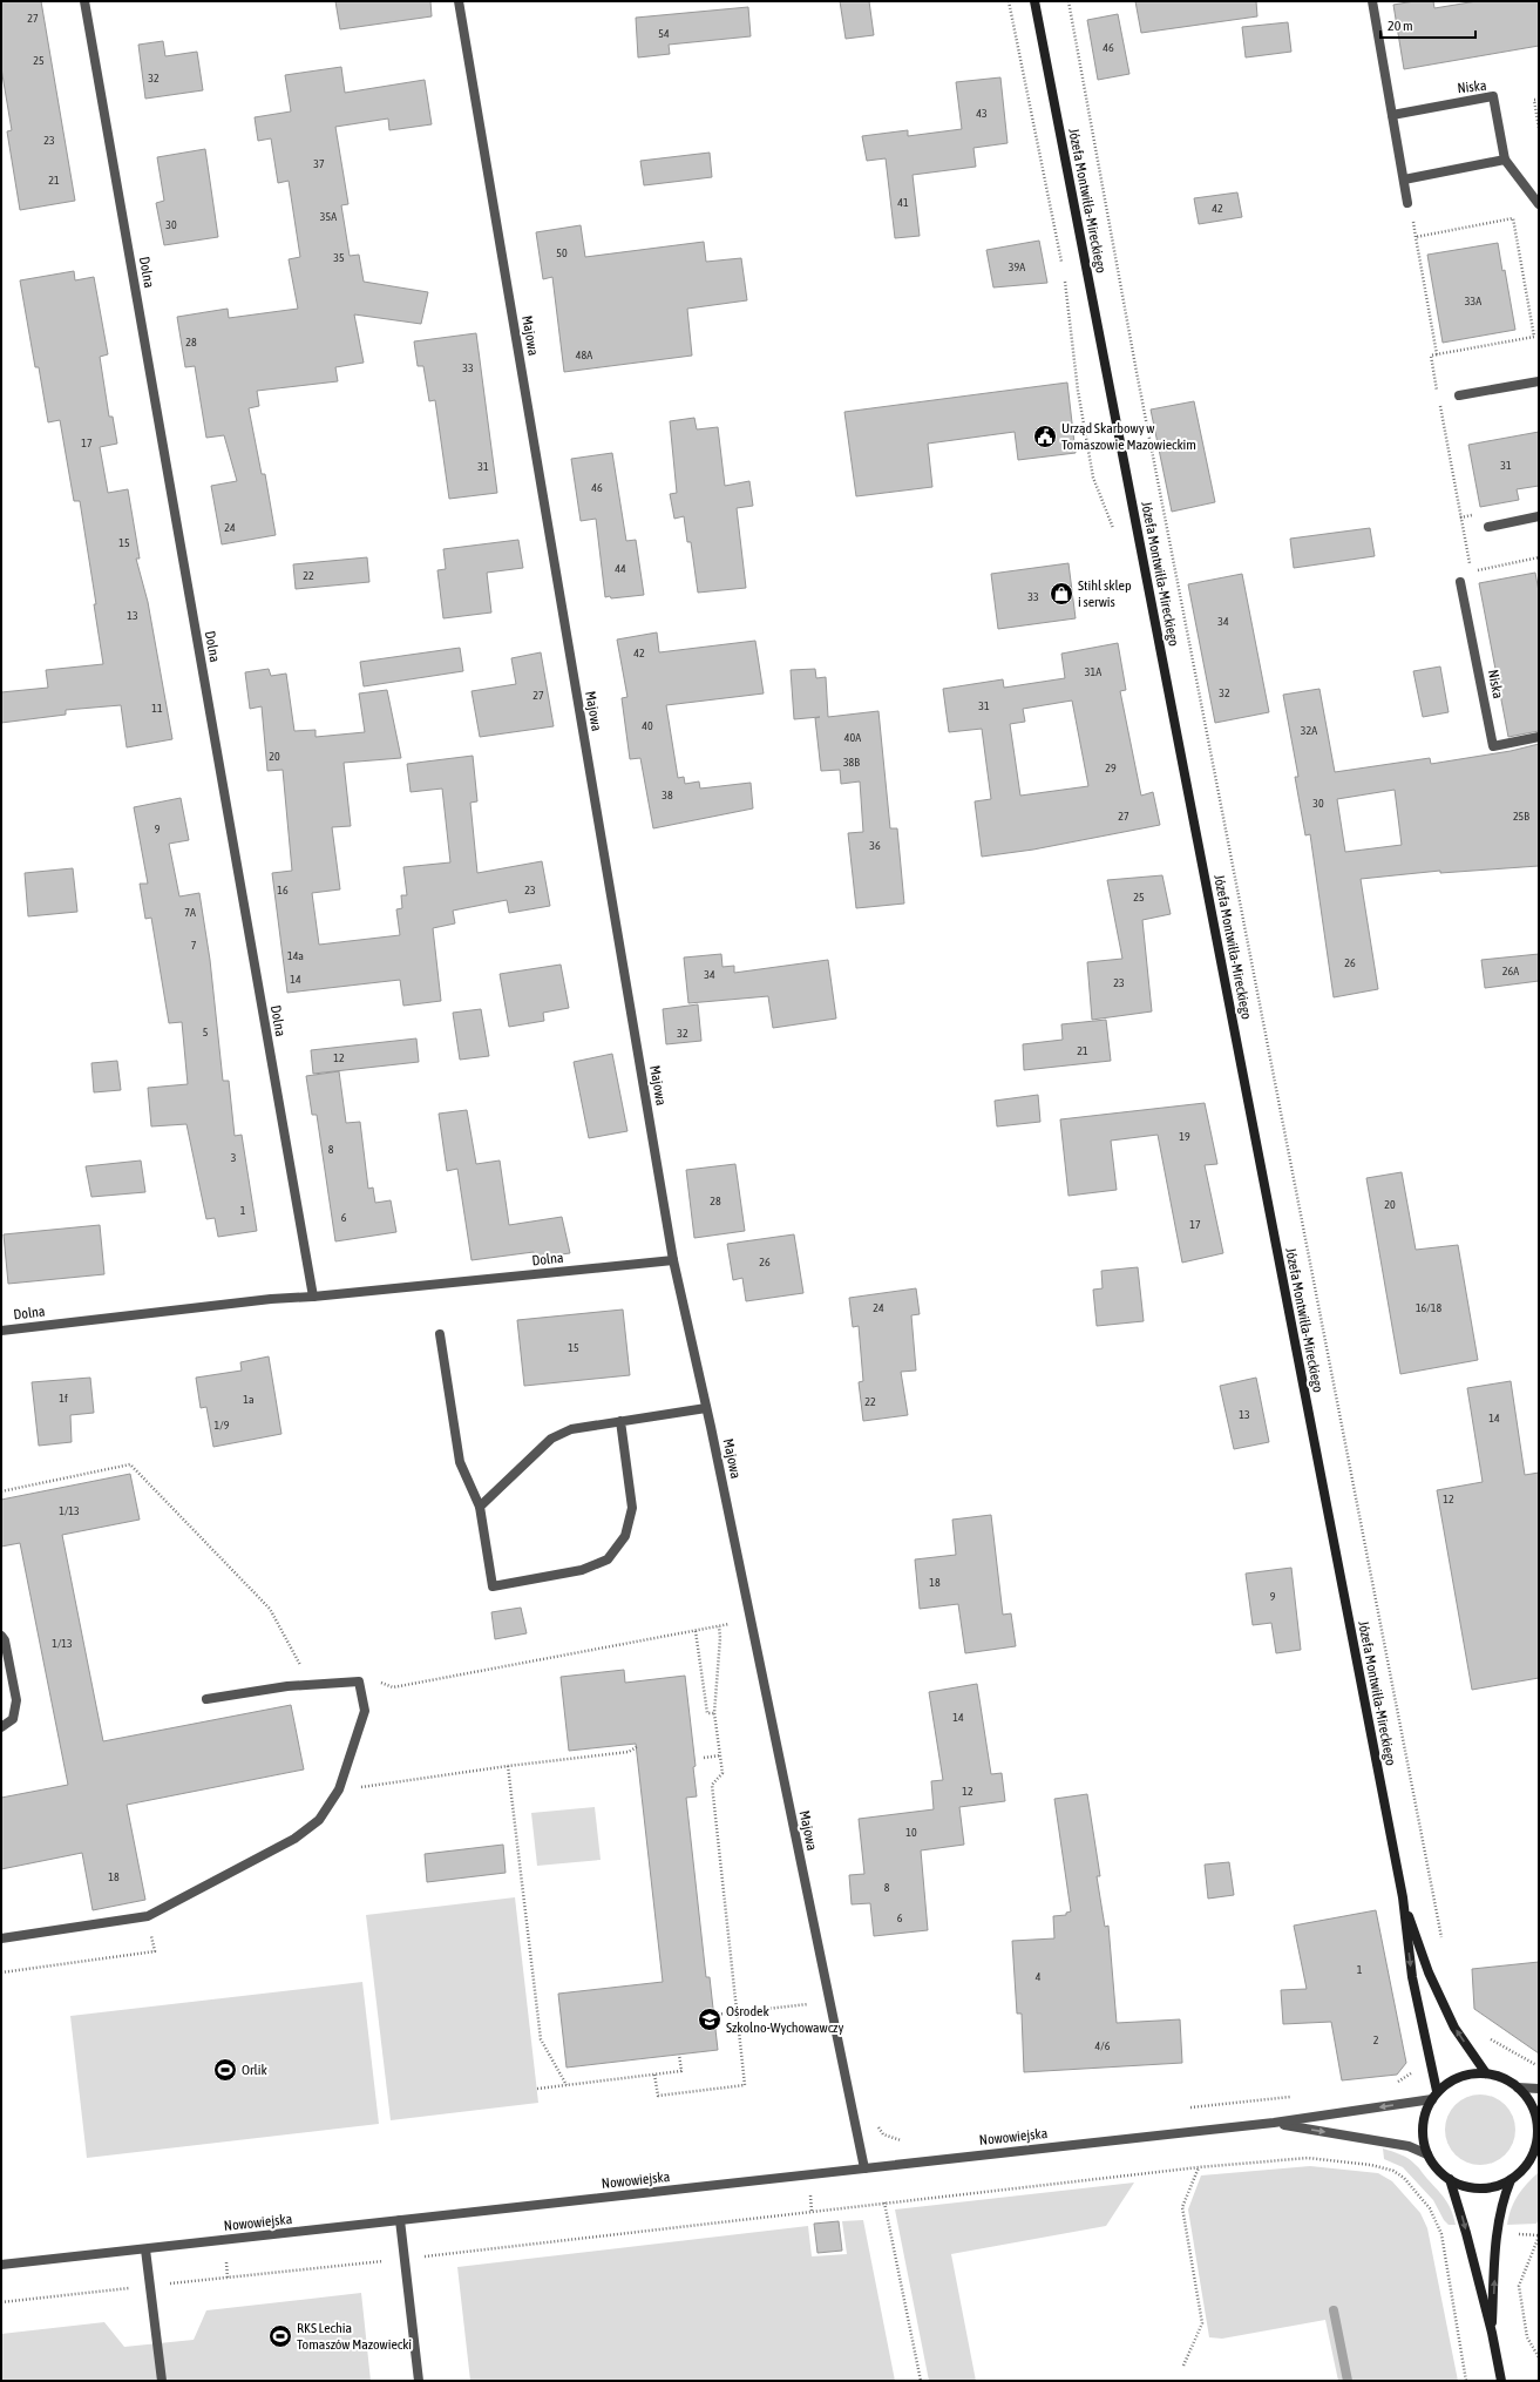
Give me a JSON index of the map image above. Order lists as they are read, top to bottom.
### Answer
{
  "streets": {
    "main road": ["Józefa Montwiłła-Mireckiego"],
    "street": [
      "Niska",
      "Dolna",
      "Majowa",
      "Nowowiejska"
    ]
  },
  "crossings": [
    ["Józefa Montwiłła-Mireckiego", "Nowowiejska"],
    ["Dolna", "Majowa"],
    ["Majowa", "Nowowiejska"]
  ],
  "places": {
    "public building": ["Urząd Skarbowy w Tomaszowie Mazowieckim"],
    "shop": ["Stihl sklep i serwis"],
    "school or university": ["Ośrodek Szkolno-Wychowawczy"],
    "sports": ["Orlik", "RKS Lechia Tomaszów Mazowiecki"]
  },
  "house_numbers": [
    "27",
    "54",
    "46",
    "25",
    "32",
    "43",
    "23",
    "37",
    "21",
    "41",
    "42",
    "35A",
    "30",
    "50",
    "35",
    "39A",
    "33A",
    "28",
    "48A",
    "33",
    "17",
    "31",
    "31",
    "46",
    "24",
    "15",
    "44",
    "22",
    "33",
    "13",
    "34",
    "42",
    "31A",
    "32",
    "27",
    "31",
    "11",
    "40",
    "32A",
    "40A",
    "20",
    "38B",
    "29",
    "38",
    "30",
    "27",
    "25B",
    "9",
    "36",
    "16",
    "23",
    "25",
    "7A",
    "7",
    "14a",
    "26",
    "26A",
    "34",
    "14",
    "23",
    "5",
    "32",
    "21",
    "12",
    "19",
    "8",
    "3",
    "28",
    "20",
    "1",
    "6",
    "17",
    "26",
    "24",
    "16/18",
    "15",
    "1f",
    "1a",
    "22",
    "13",
    "14",
    "1/9",
    "12",
    "1/13",
    "18",
    "9",
    "1/13",
    "14",
    "12",
    "10",
    "18",
    "8",
    "6",
    "1",
    "4",
    "2",
    "4/6"
  ],
  "scale_bar": "20 m"
}
